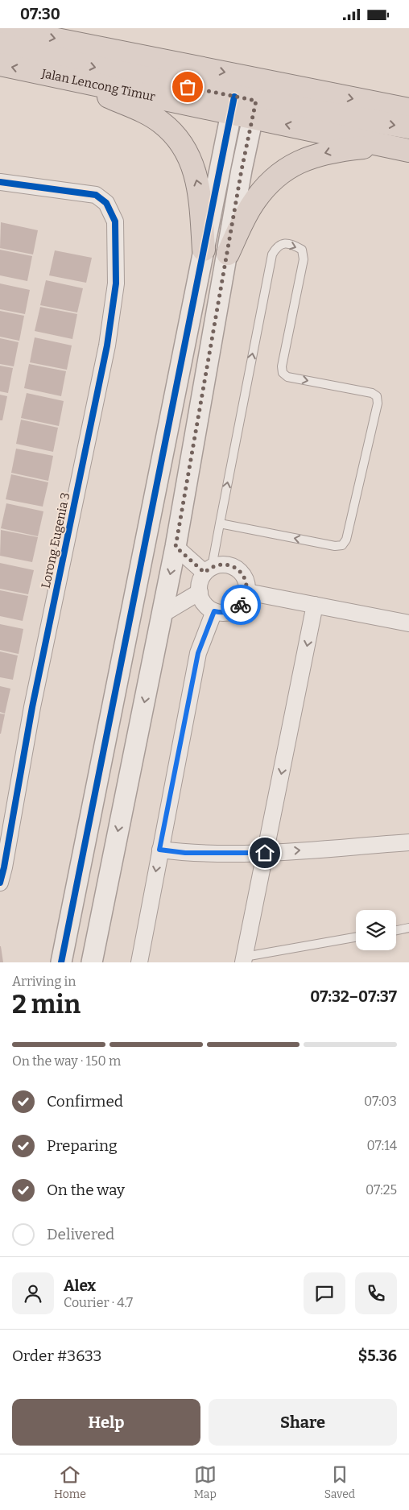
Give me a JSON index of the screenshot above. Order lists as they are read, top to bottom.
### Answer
{
  "streets": {
    "highway": ["Jalan Lencong Timur"],
    "street": ["Lorong Eugenia 3"]
  },
  "page": {
    "status": "07:30",
    "heading": ["2 min", "Arriving in", "07:32–07:37"],
    "panel": [
      "Alex",
      "Courier · 4.7",
      "Order #3633",
      "$5.36"
    ],
    "bar": "On the way · 150 m",
    "list": [
      ["Confirmed", "07:03"],
      ["Preparing", "07:14"],
      ["On the way", "07:25"],
      "Delivered"
    ],
    "buttons": ["Help", "Share"],
    "tabs": ["Home", "Map", "Saved"]
  }
}
